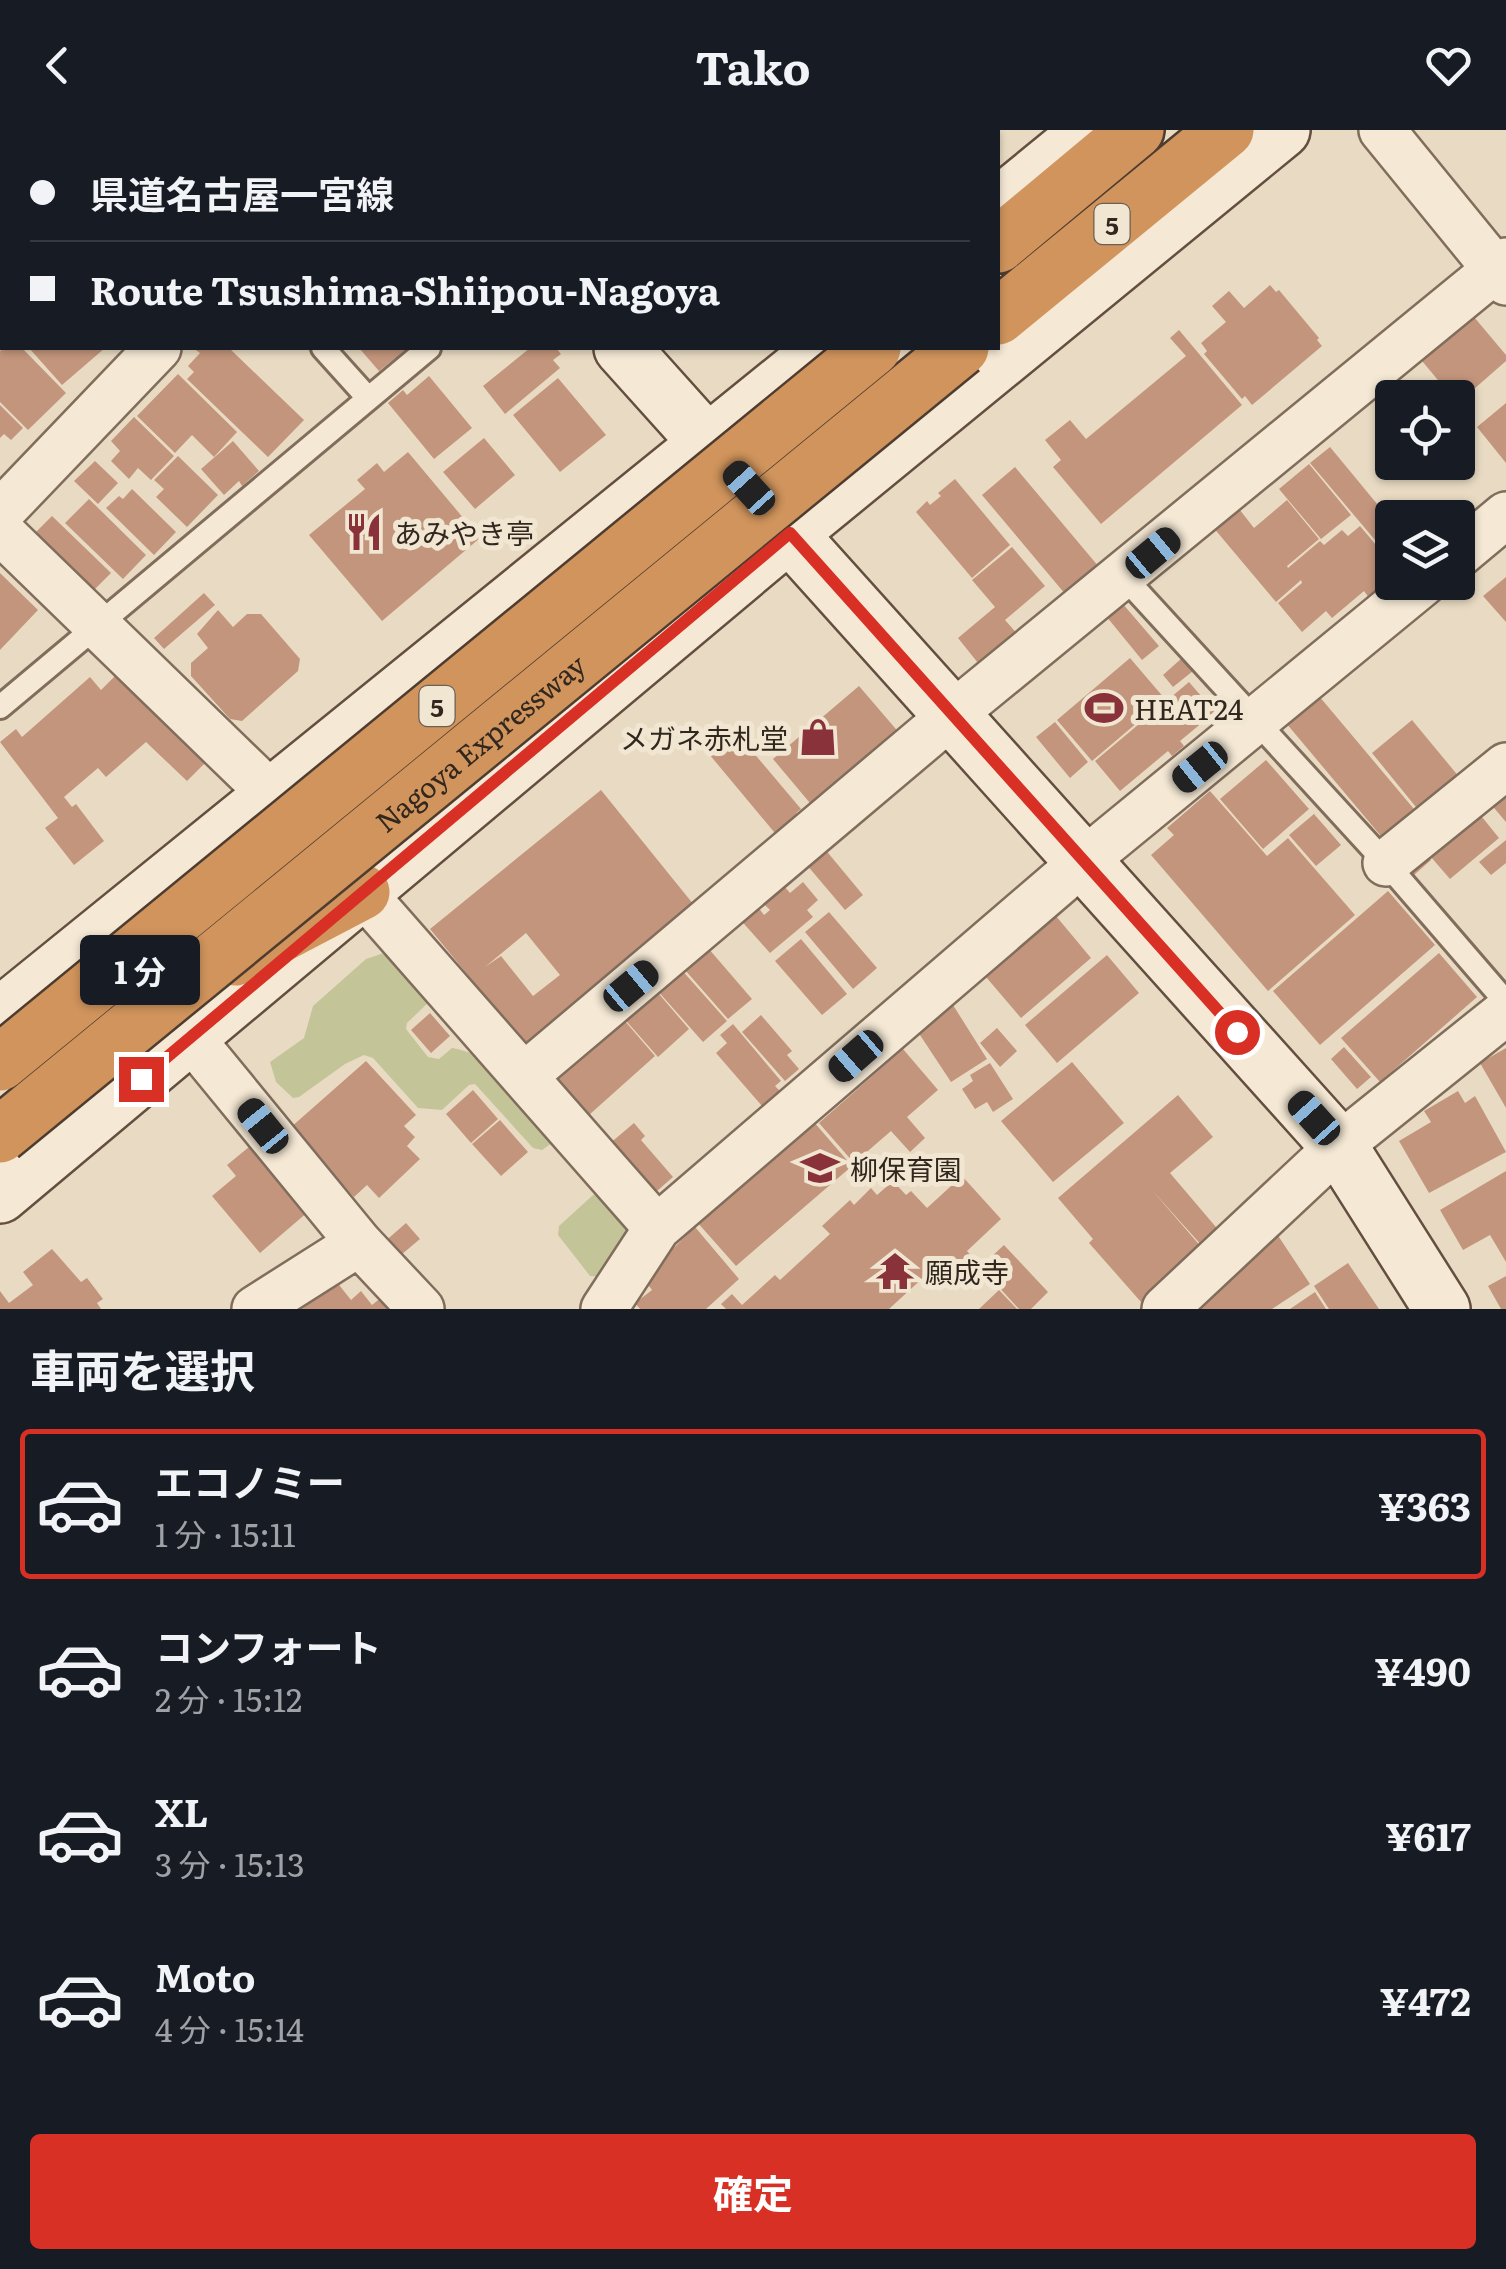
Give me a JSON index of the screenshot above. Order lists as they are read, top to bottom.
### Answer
{
  "streets": {
    "highway": ["5", "Nagoya Expressway"]
  },
  "places": {
    "restaurant": ["あみやき亭"],
    "sports": ["HEAT24"],
    "shop": ["メガネ赤札堂"],
    "school or university": ["柳保育園"],
    "temple": ["願成寺"]
  },
  "page": {
    "header": "Tako",
    "banner": ["県道名古屋一宮線", "Route Tsushima-Shiipou-Nagoya"],
    "bubble": "1 分",
    "heading": "車両を選択",
    "list": [
      {
        "name": "エコノミー",
        "note": "1 分 · 15:11",
        "value": "¥363"
      },
      {
        "name": "コンフォート",
        "note": "2 分 · 15:12",
        "value": "¥490"
      },
      {
        "name": "XL",
        "note": "3 分 · 15:13",
        "value": "¥617"
      },
      {
        "name": "Moto",
        "note": "4 分 · 15:14",
        "value": "¥472"
      }
    ],
    "buttons": "確定"
  }
}
